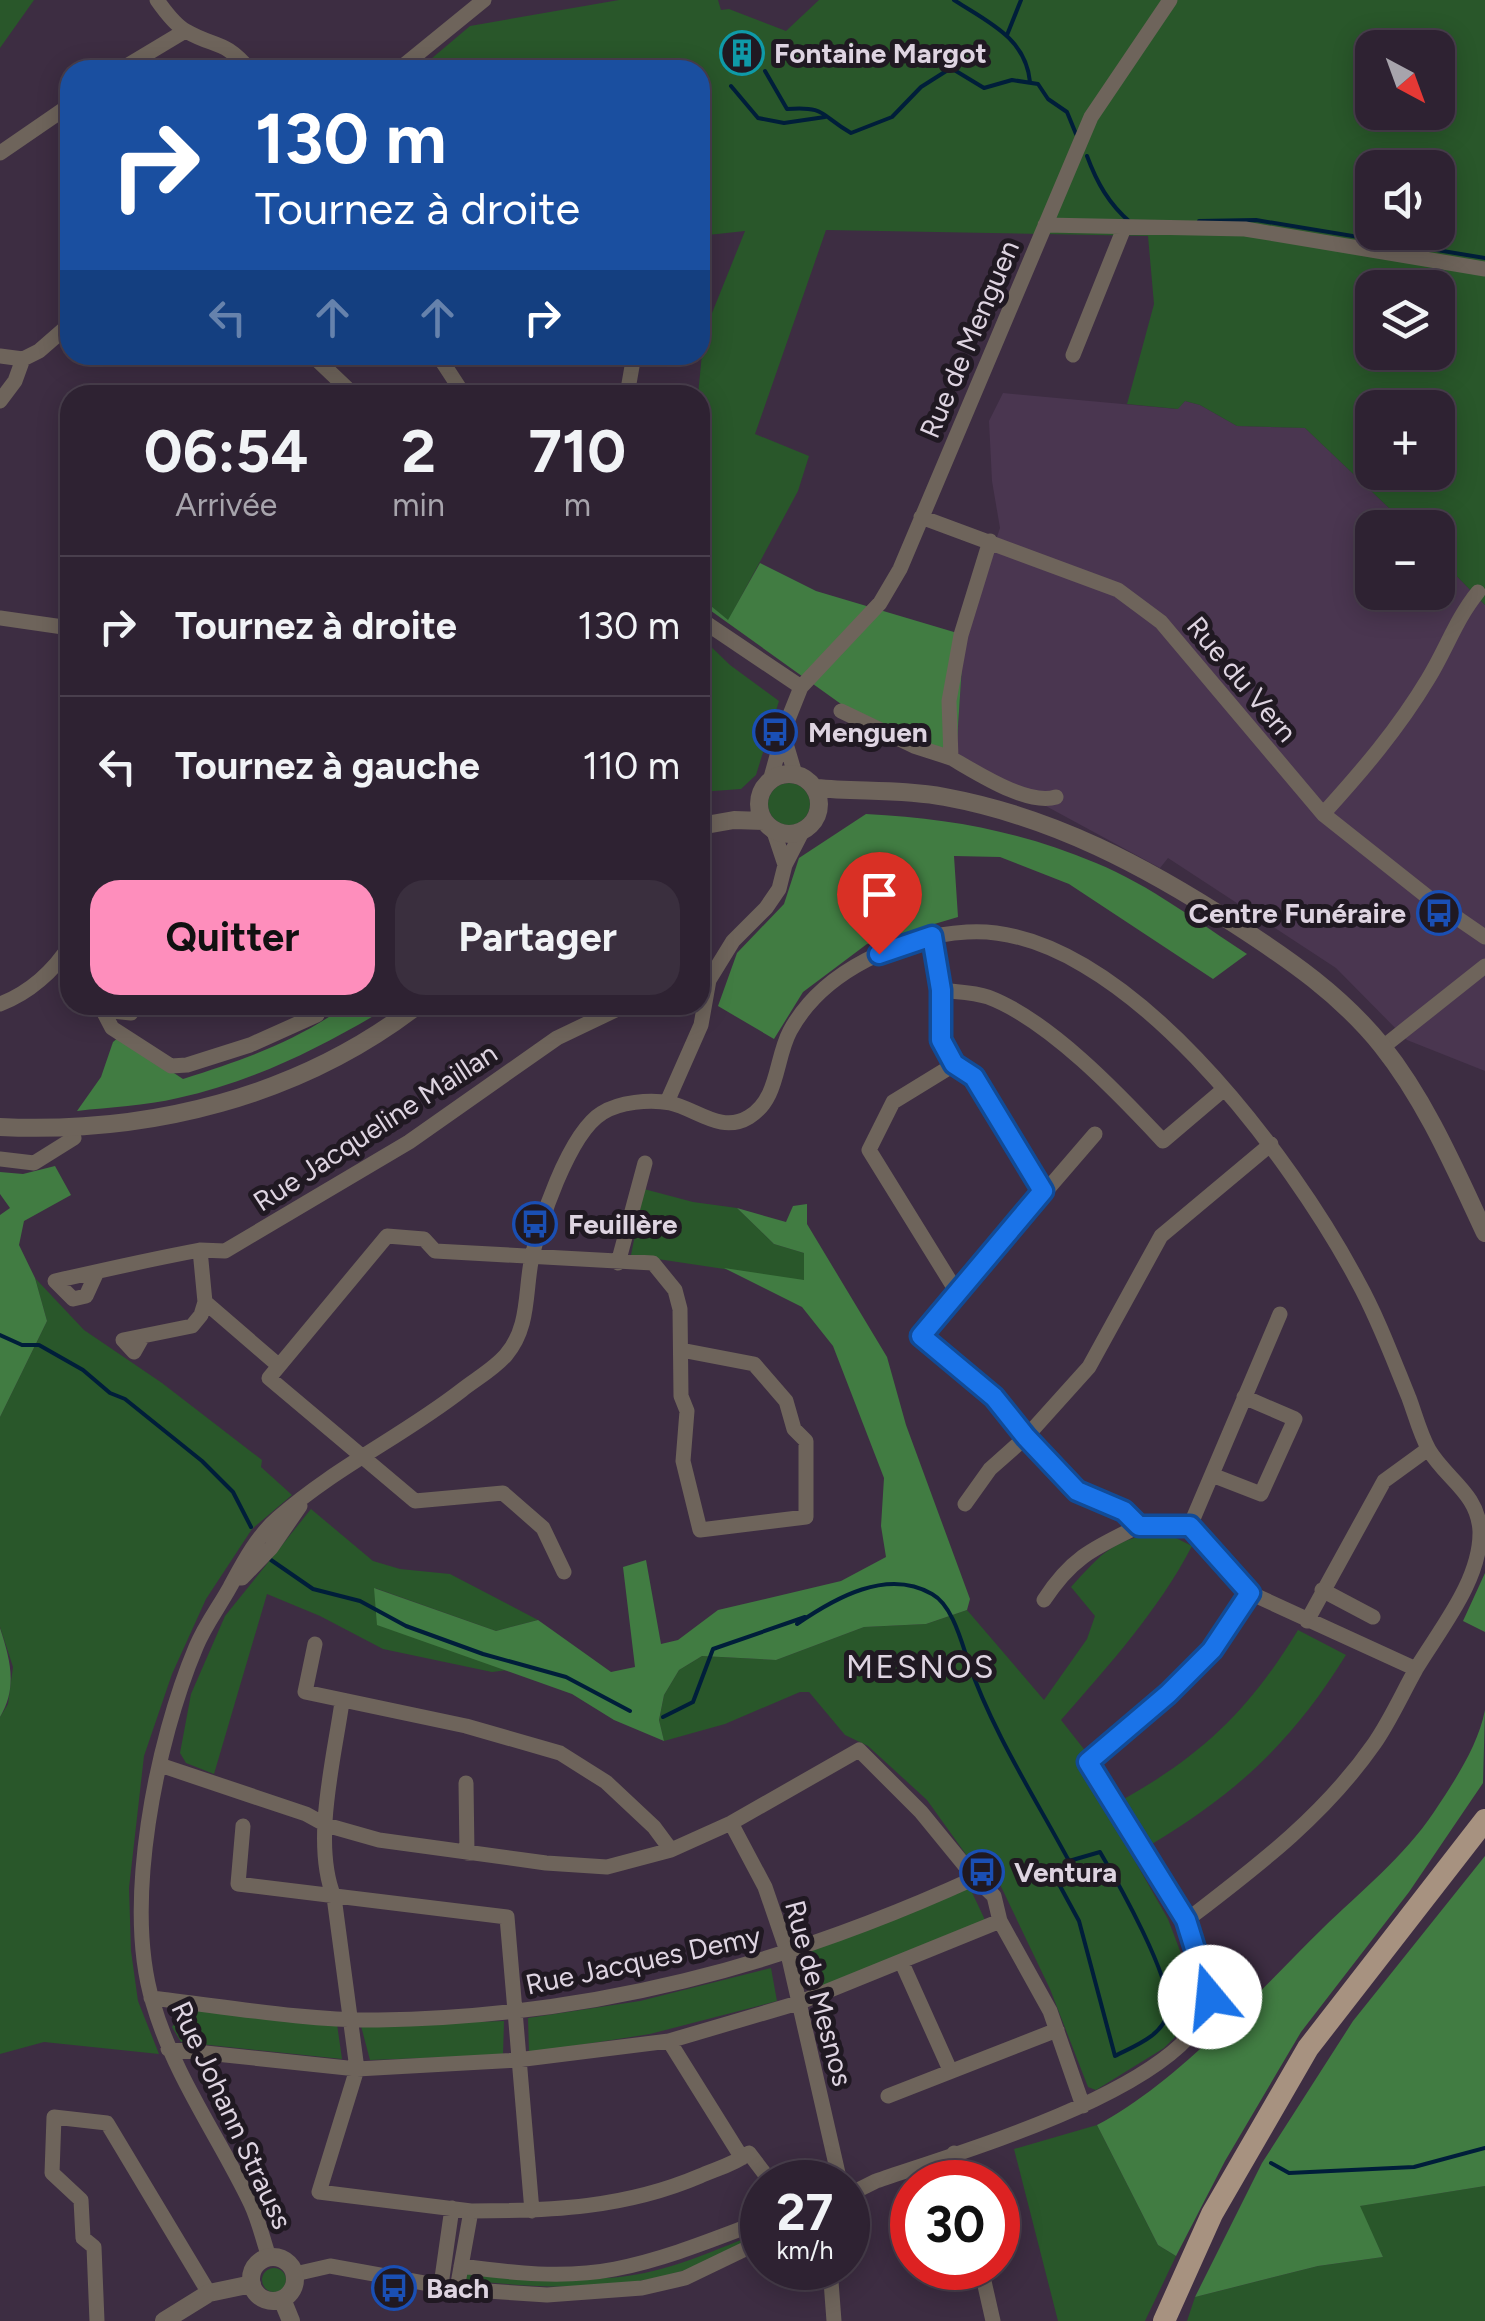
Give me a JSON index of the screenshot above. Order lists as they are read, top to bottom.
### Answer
{
  "streets": {
    "street": [
      "Rue de Menguen",
      "Rue du Vern",
      "Rue Jacqueline Maillan",
      "Rue Jacques Demy",
      "Rue de Mesnos",
      "Rue Johann Strauss"
    ]
  },
  "crossings": [
    ["Rue de Menguen", "Rue du Vern"],
    ["Rue Jacques Demy", "Rue de Mesnos"],
    ["Rue Jacques Demy", "Rue Johann Strauss"]
  ],
  "districts": ["MESNOS"],
  "places": {
    "building": ["Fontaine Margot"],
    "bus stop": [
      "Menguen",
      "Centre Funéraire",
      "Feuillère",
      "Ventura",
      "Bach"
    ]
  },
  "north": "bottom right",
  "page": {
    "map_buttons": ["+", "−"],
    "turn": ["130 m", "Tournez à droite"],
    "eta": [
      "06:54",
      "Arrivée",
      "2",
      "min",
      "710",
      "m"
    ],
    "list": [
      {
        "name": "Tournez à droite",
        "value": "130 m"
      },
      {
        "name": "Tournez à gauche",
        "value": "110 m"
      }
    ],
    "buttons": ["Quitter", "Partager"],
    "speed": "27 km/h",
    "limit": "30"
  }
}
